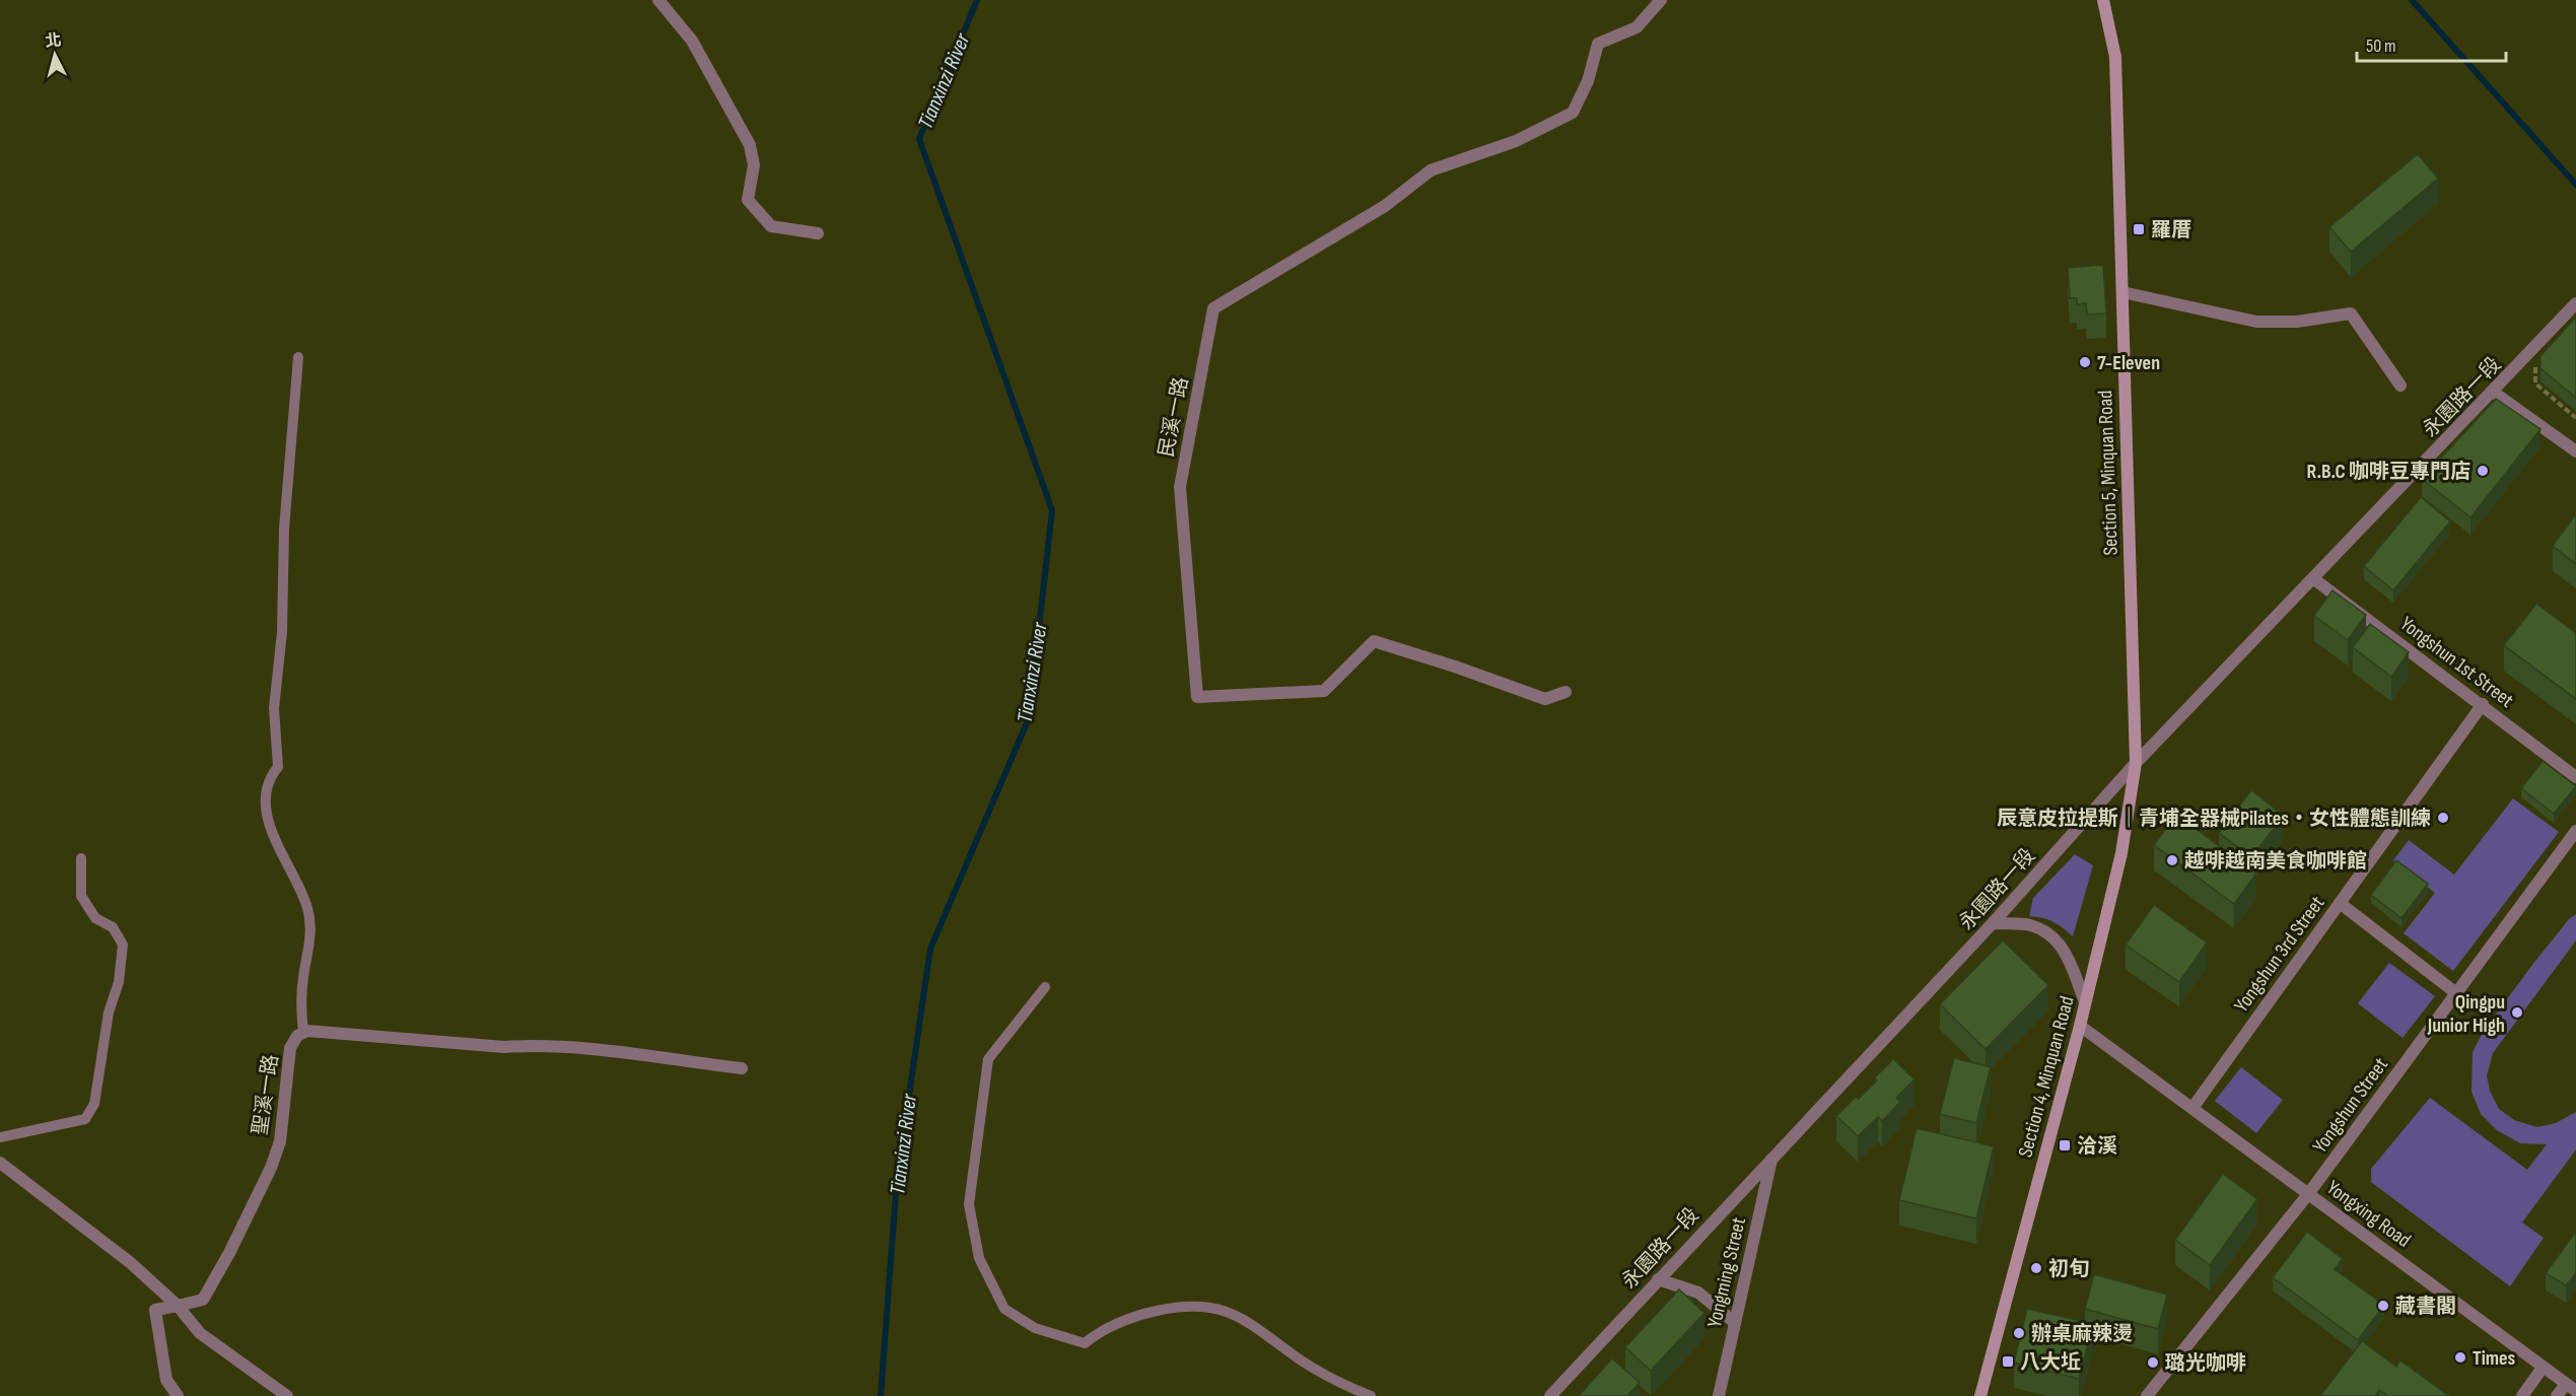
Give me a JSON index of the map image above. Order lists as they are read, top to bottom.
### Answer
{
  "streets": {
    "street": [
      "永園路一段",
      "民溪一路",
      "Section 5, Minquan Road",
      "Yongshun 1st Street",
      "Yongshun 3rd Street",
      "Section 4, Minquan Road",
      "聖溪一路",
      "Yongshun Street",
      "Yongxing Road",
      "Yongming Street"
    ]
  },
  "crossings": [
    ["永園路一段", "Section 5, Minquan Road"],
    ["永園路一段", "Yongshun 1st Street"],
    ["永園路一段", "Section 4, Minquan Road"],
    ["永園路一段", "Yongming Street"],
    ["Section 5, Minquan Road", "Section 4, Minquan Road"],
    ["Yongshun 1st Street", "Yongshun 3rd Street"],
    ["Yongshun 3rd Street", "Yongxing Road"],
    ["Section 4, Minquan Road", "Yongxing Road"],
    ["Yongshun Street", "Yongxing Road"]
  ],
  "water": ["Tianxinzi River"],
  "places": {
    "transit": ["羅厝", "洽溪", "八大坵"],
    "other": [
      "7-Eleven",
      "R.B.C 咖啡豆專門店",
      "辰意皮拉提斯｜青埔全器械Pilates・女性體態訓練",
      "越啡越南美食咖啡館",
      "Qingpu Junior High",
      "初旬",
      "藏書閣",
      "辦桌麻辣燙",
      "Times",
      "璐光咖啡"
    ]
  },
  "scale_bar": "50 m",
  "north": "top"
}
